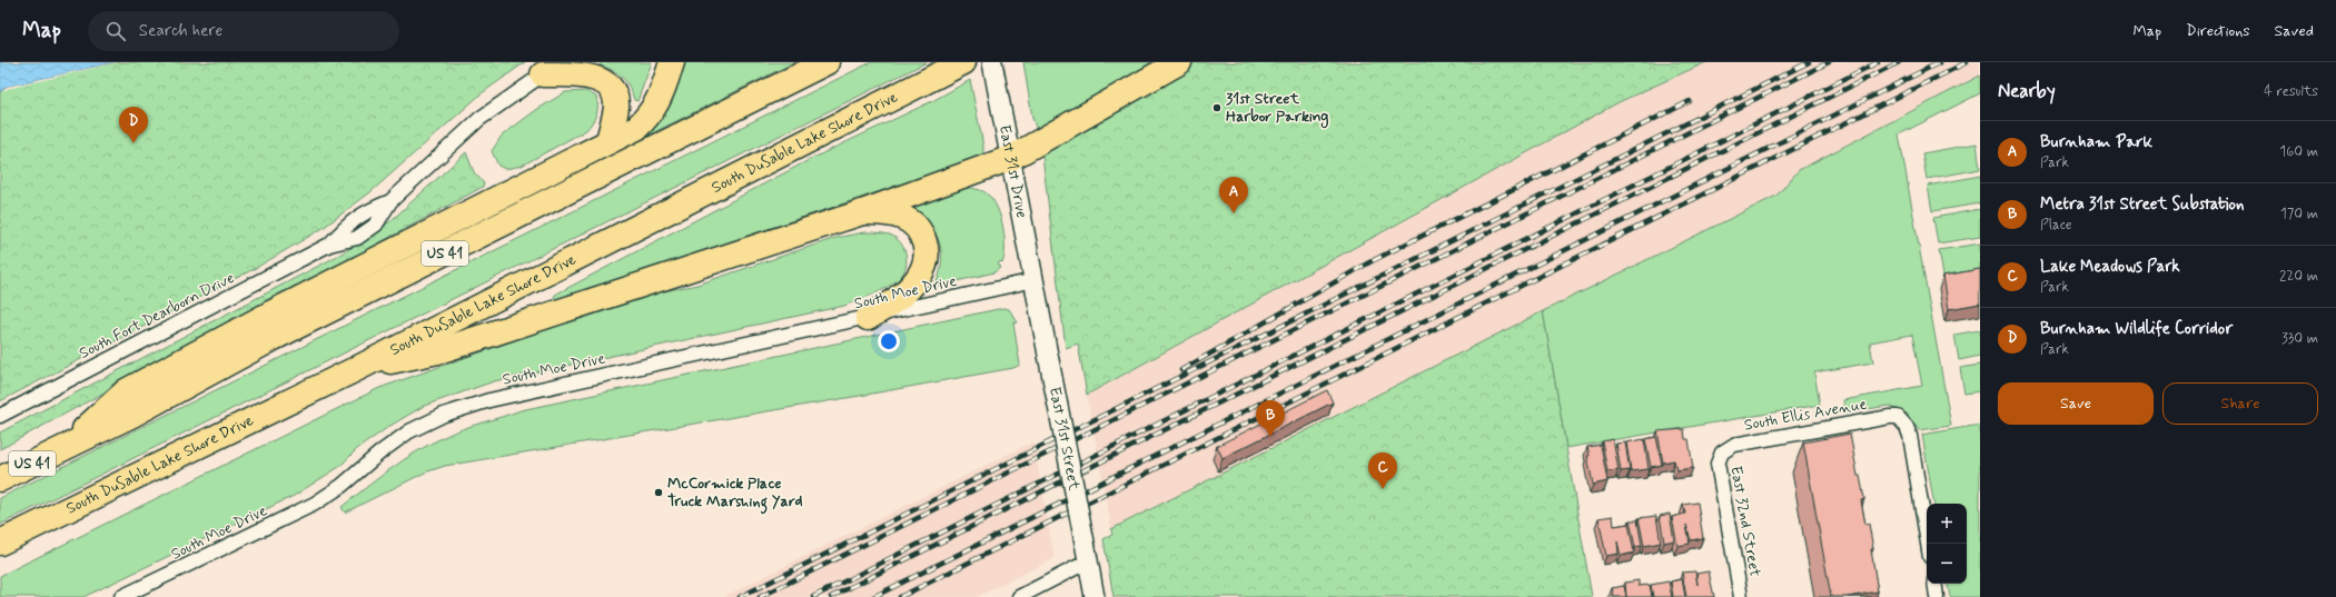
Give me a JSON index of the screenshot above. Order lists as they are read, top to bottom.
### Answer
{
  "streets": {
    "highway": ["South DuSable Lake Shore Drive", "US 41"],
    "main road": ["East 31st Drive", "East 31st Street"],
    "street": [
      "South Moe Drive",
      "South Fort Dearborn Drive",
      "South Ellis Avenue",
      "East 32nd Street"
    ]
  },
  "crossings": [
    ["East 31st Drive", "South Moe Drive"],
    ["East 31st Drive", "East 31st Street"],
    ["South Moe Drive", "East 31st Street"],
    ["South Ellis Avenue", "East 32nd Street"]
  ],
  "places": ["31st Street Harbor Parking", "McCormick Place Truck Marshing Yard"],
  "page": {
    "header": "Map",
    "search": "Search here",
    "nav": ["Map", "Directions", "Saved"],
    "heading": ["Nearby", "4 results"],
    "pins": [
      "D",
      "A",
      "B",
      "C"
    ],
    "list": [
      {
        "mark": "A",
        "name": "Burnham Park",
        "note": "Park",
        "value": "160 m"
      },
      {
        "mark": "B",
        "name": "Metra 31st Street Substation",
        "note": "Place",
        "value": "170 m"
      },
      {
        "mark": "C",
        "name": "Lake Meadows Park",
        "note": "Park",
        "value": "220 m"
      },
      {
        "mark": "D",
        "name": "Burnham Wildlife Corridor",
        "note": "Park",
        "value": "330 m"
      }
    ],
    "buttons": ["Save", "Share"],
    "map_buttons": ["+", "−"]
  }
}
